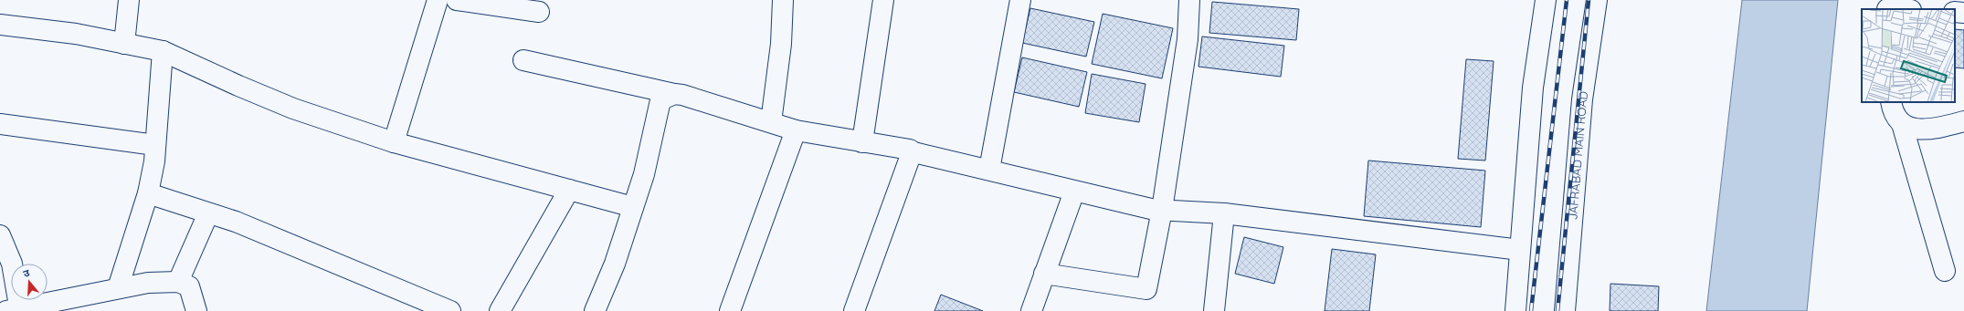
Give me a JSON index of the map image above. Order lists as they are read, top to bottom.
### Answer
{
  "streets": {
    "street": ["JAFRABAD MAIN ROAD"]
  },
  "north": "top"
}
